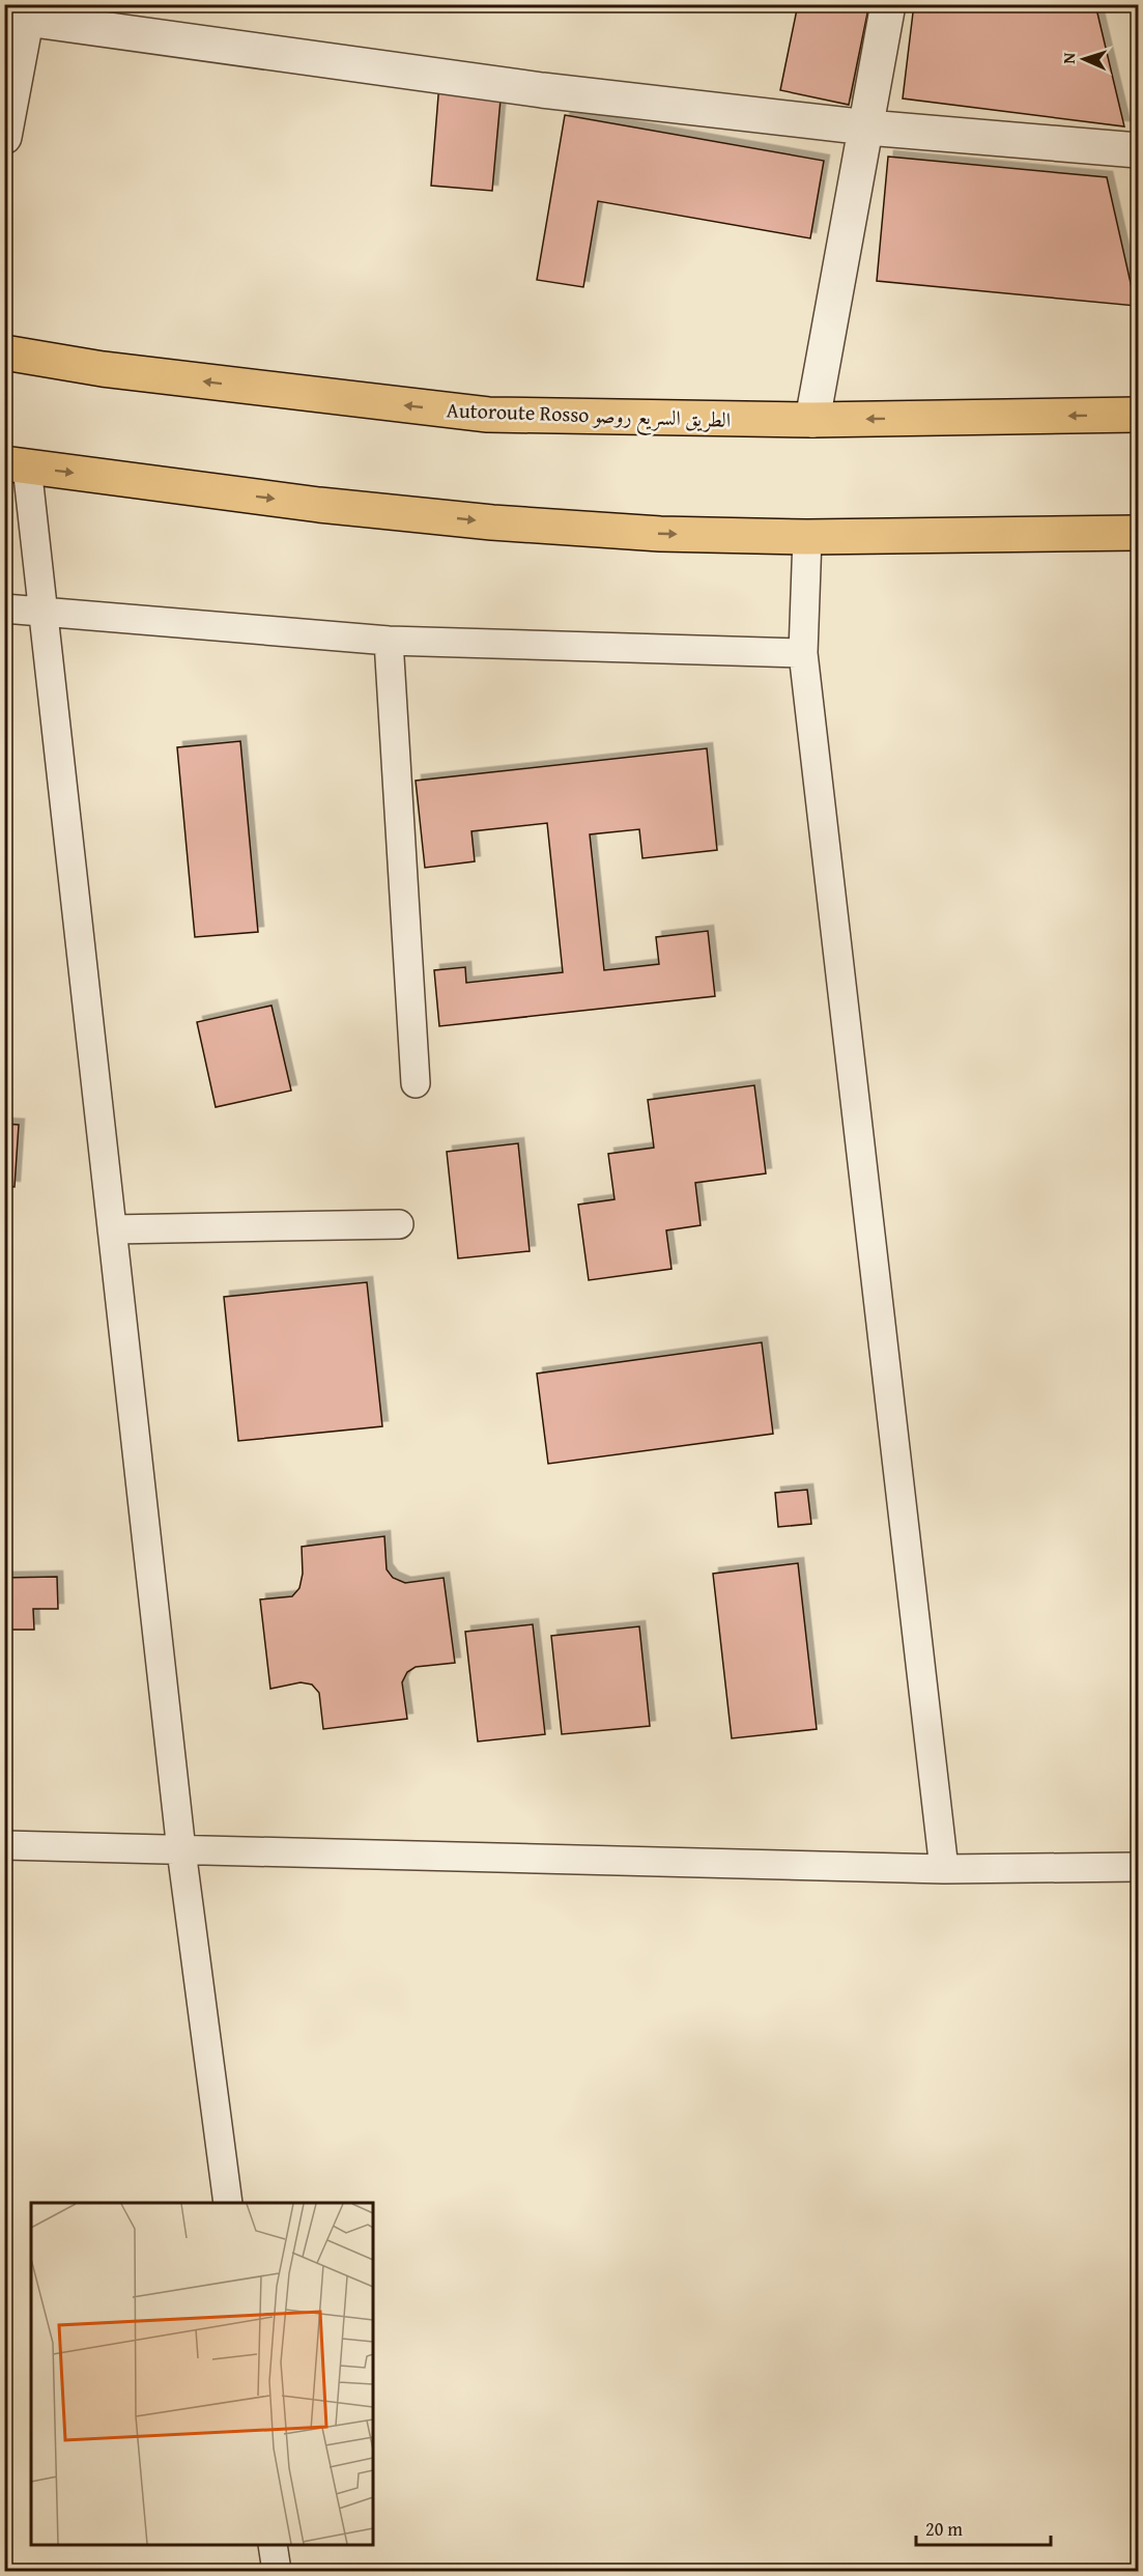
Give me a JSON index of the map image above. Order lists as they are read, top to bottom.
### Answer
{
  "streets": {
    "highway": ["Autoroute Rosso الطريق السريع روصو"]
  },
  "scale_bar": "20 m",
  "north": "left"
}
